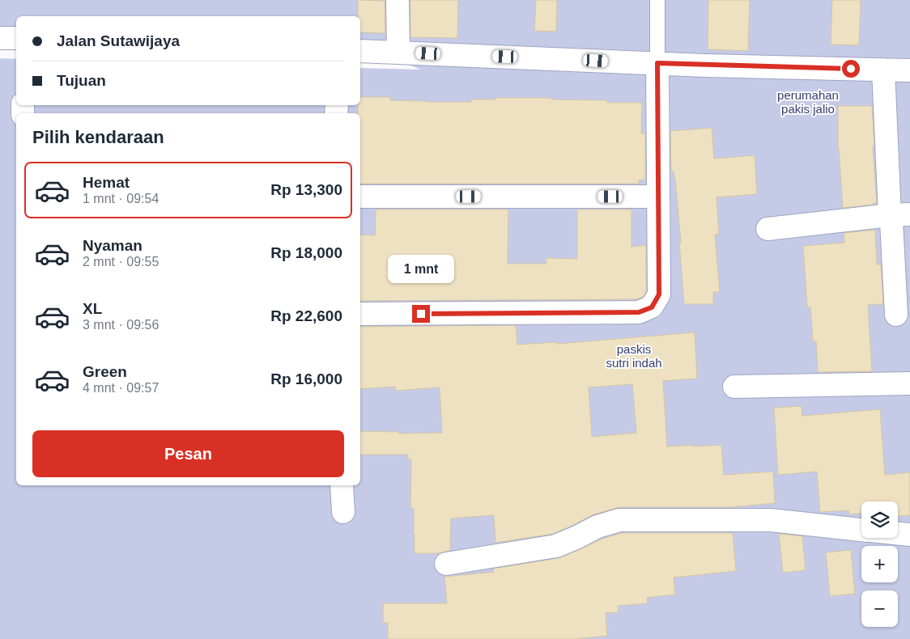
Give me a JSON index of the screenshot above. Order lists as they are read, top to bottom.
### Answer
{
  "parks": ["perumahan pakis jalio", "paskis sutri indah"],
  "page": {
    "banner": ["Jalan Sutawijaya", "Tujuan"],
    "heading": "Pilih kendaraan",
    "list": [
      {
        "name": "Hemat",
        "note": "1 mnt · 09:54",
        "value": "Rp 13,300"
      },
      {
        "name": "Nyaman",
        "note": "2 mnt · 09:55",
        "value": "Rp 18,000"
      },
      {
        "name": "XL",
        "note": "3 mnt · 09:56",
        "value": "Rp 22,600"
      },
      {
        "name": "Green",
        "note": "4 mnt · 09:57",
        "value": "Rp 16,000"
      }
    ],
    "bubble": "1 mnt",
    "buttons": "Pesan",
    "map_buttons": ["+", "−"]
  }
}
